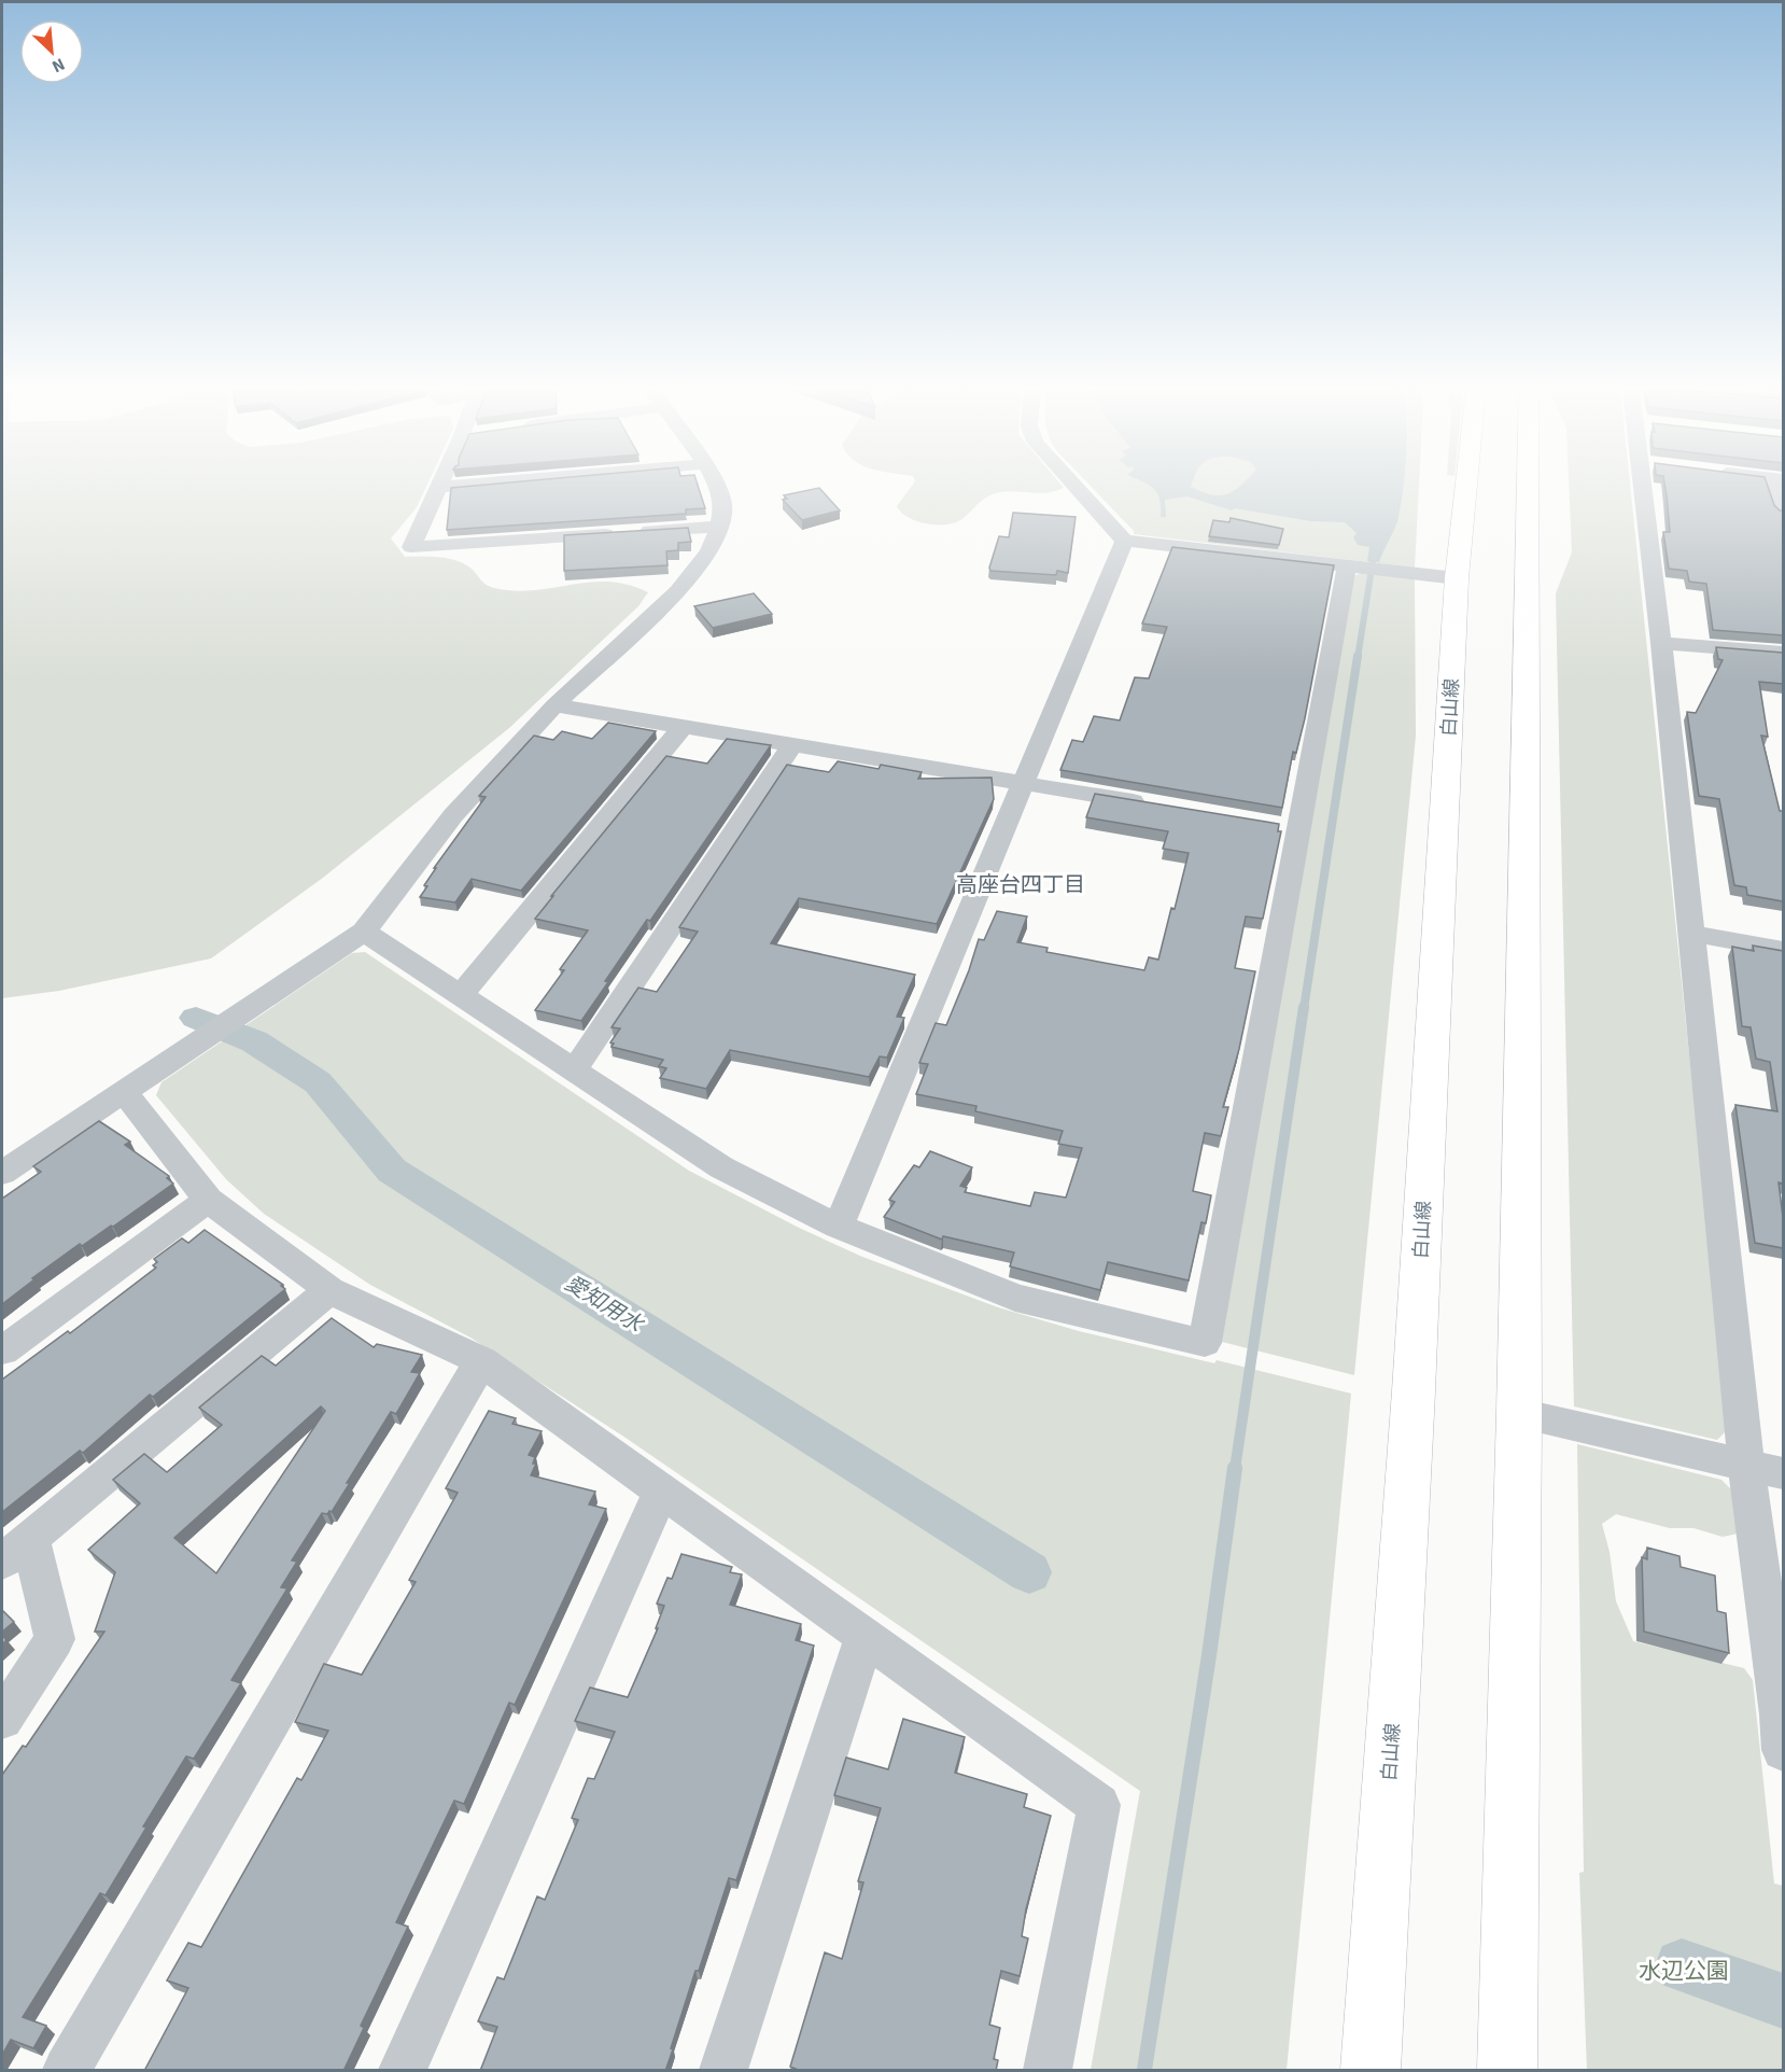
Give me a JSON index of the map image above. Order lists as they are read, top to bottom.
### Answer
{
  "streets": {
    "street": ["白山線"]
  },
  "districts": ["高座台四丁目"],
  "water": ["愛知用水"],
  "parks": ["水辺公園"],
  "north": "bottom right"
}
